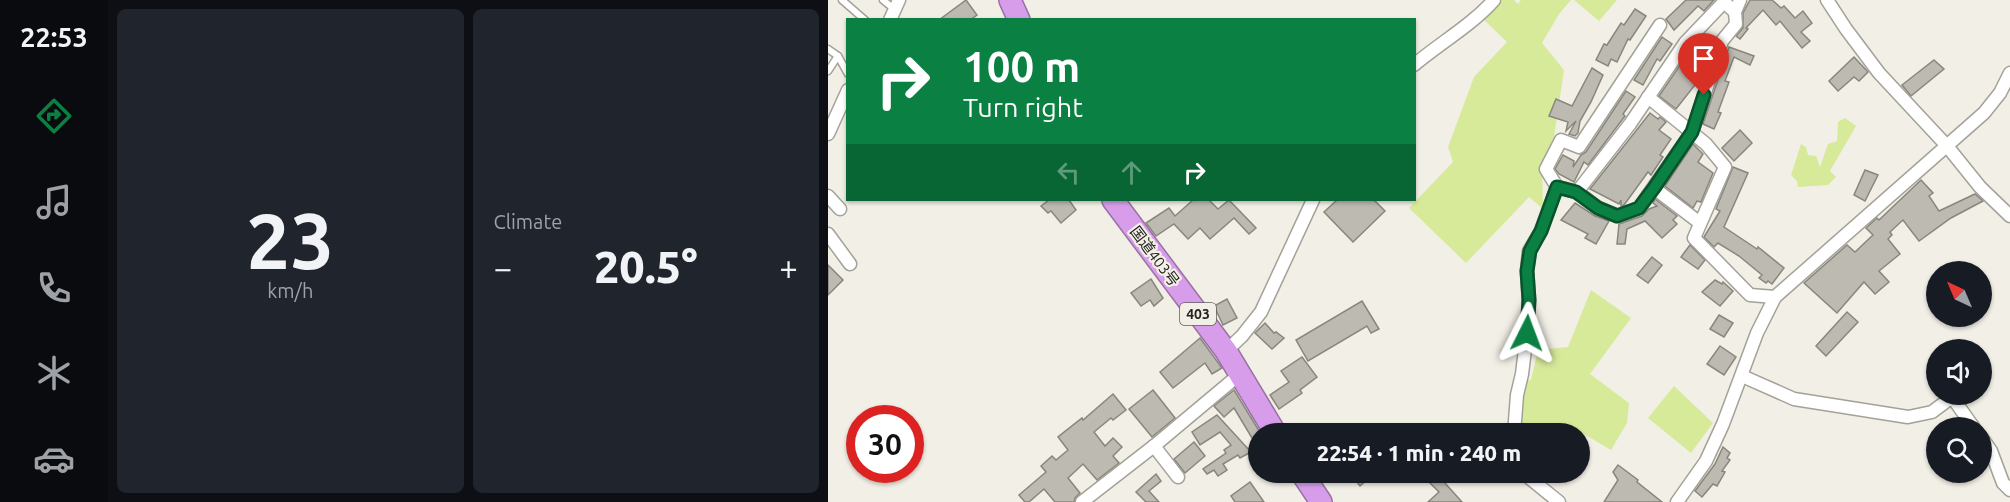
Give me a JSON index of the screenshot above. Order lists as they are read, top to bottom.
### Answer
{
  "streets": {
    "highway": ["国道403号", "403"]
  },
  "north": "top left",
  "page": {
    "tabs": "22:53",
    "tile": [
      ["23", "km/h"],
      "Climate"
    ],
    "turn": ["100 m", "Turn right"],
    "heat": ["−", "20.5°", "+"],
    "limit": "30",
    "trip": "22:54 · 1 min · 240 m"
  }
}
